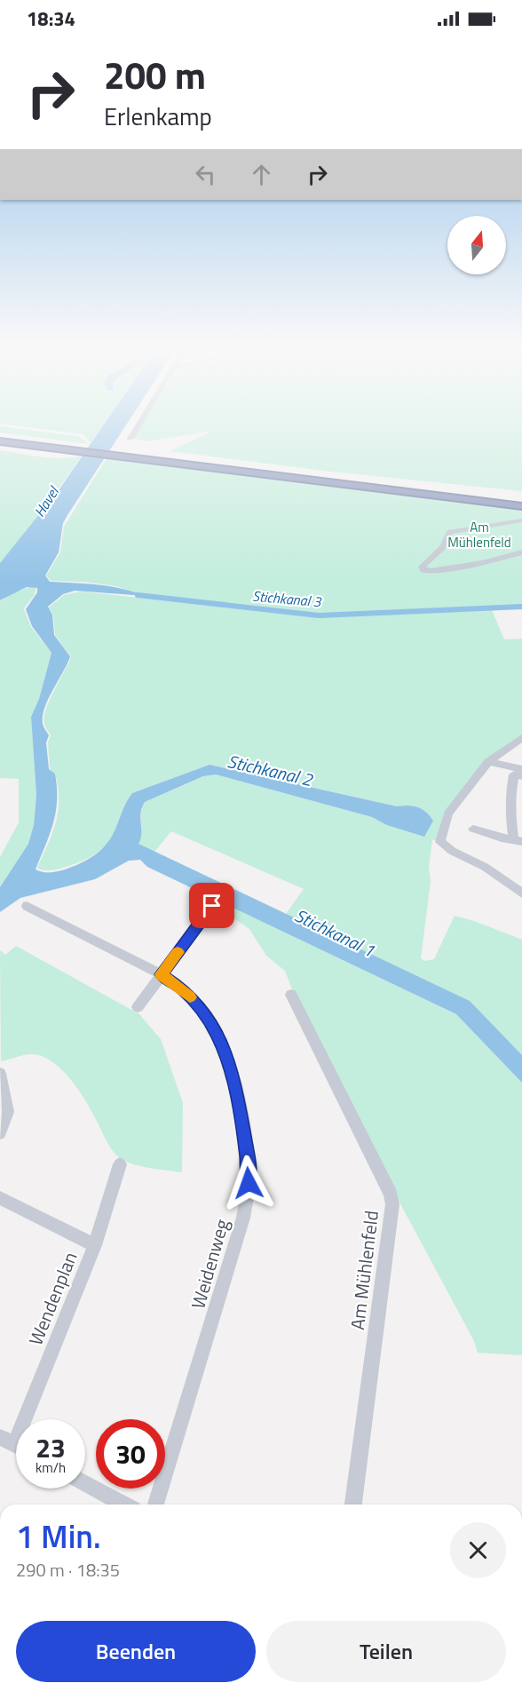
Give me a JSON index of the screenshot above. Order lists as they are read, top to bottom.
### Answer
{
  "streets": {
    "street": ["Weidenweg", "Am Mühlenfeld", "Wendenplan"]
  },
  "water": [
    "Havel",
    "Stichkanal 3",
    "Stichkanal 2",
    "Stichkanal 1"
  ],
  "parks": ["Am Mühlenfeld"],
  "north": "top",
  "page": {
    "status": "18:34",
    "turn": ["200 m", "Erlenkamp"],
    "speed": "23 km/h",
    "limit": "30",
    "heading": ["1 Min.", "290 m · 18:35"],
    "buttons": ["Beenden", "Teilen"]
  }
}
